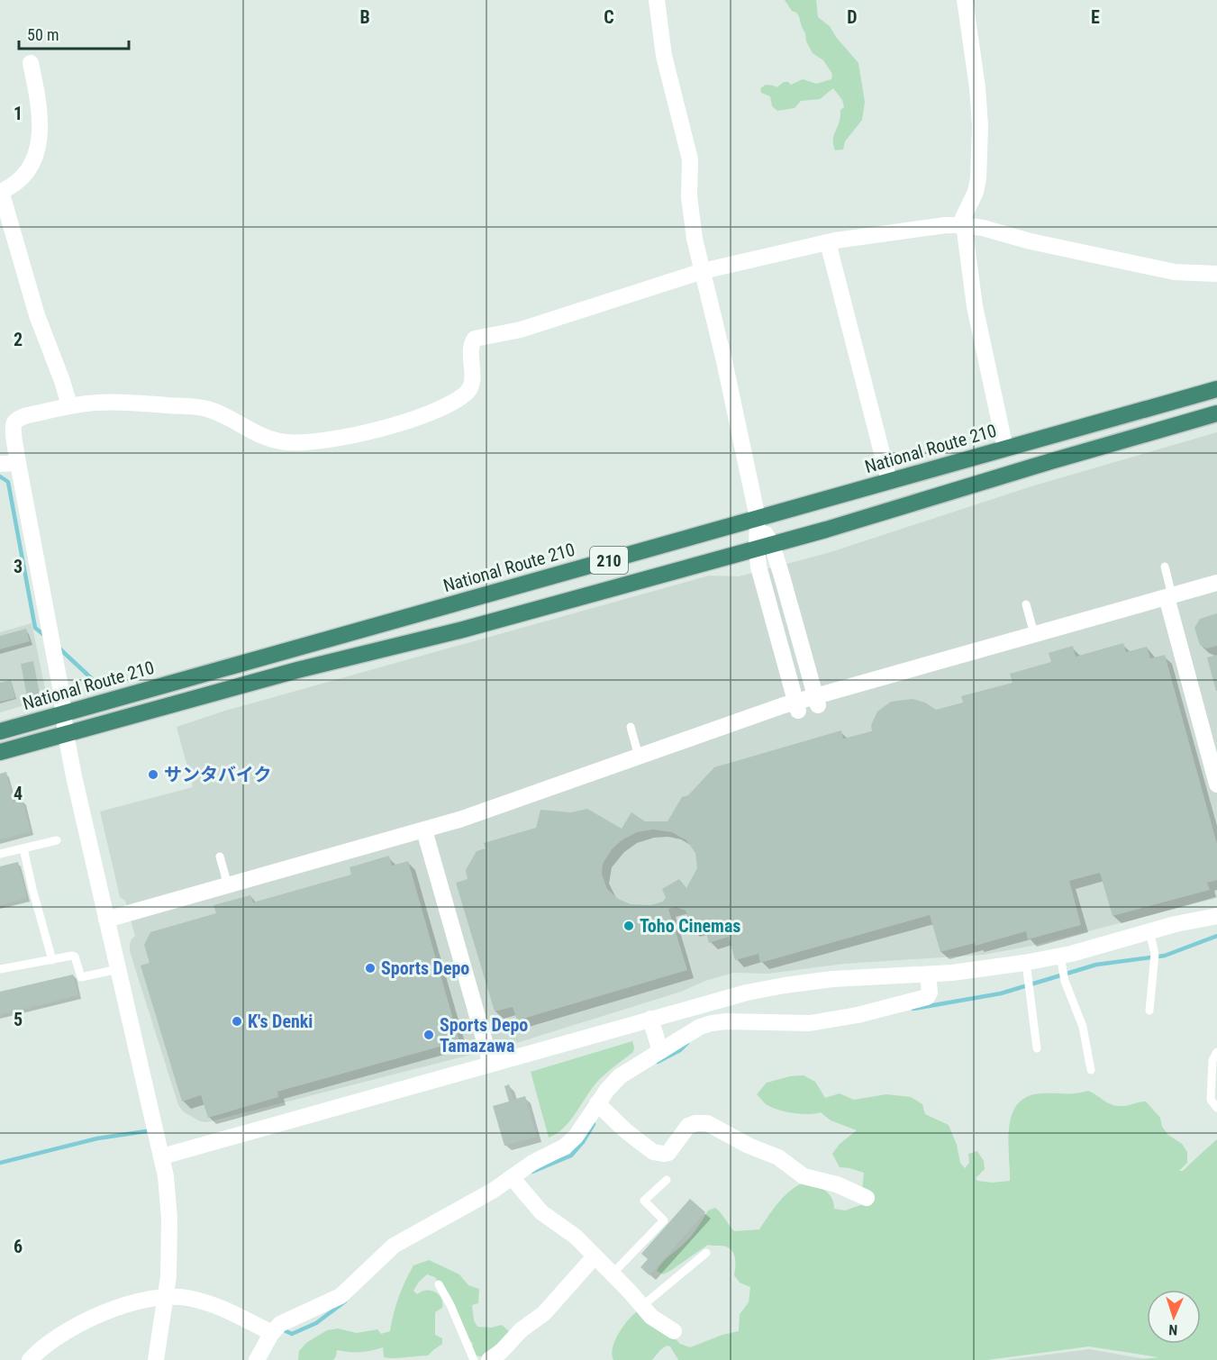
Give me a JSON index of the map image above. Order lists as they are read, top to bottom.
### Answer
{
  "streets": {
    "highway": ["National Route 210", "210"]
  },
  "places": [
    "サンタバイク",
    "Toho Cinemas",
    "Sports Depo",
    "K's Denki",
    "Sports Depo Tamazawa"
  ],
  "scale_bar": "50 m",
  "north": "bottom",
  "grid": {
    "columns": [
      "B",
      "C",
      "D",
      "E"
    ],
    "rows": [
      "1",
      "2",
      "3",
      "4",
      "5",
      "6"
    ]
  }
}
